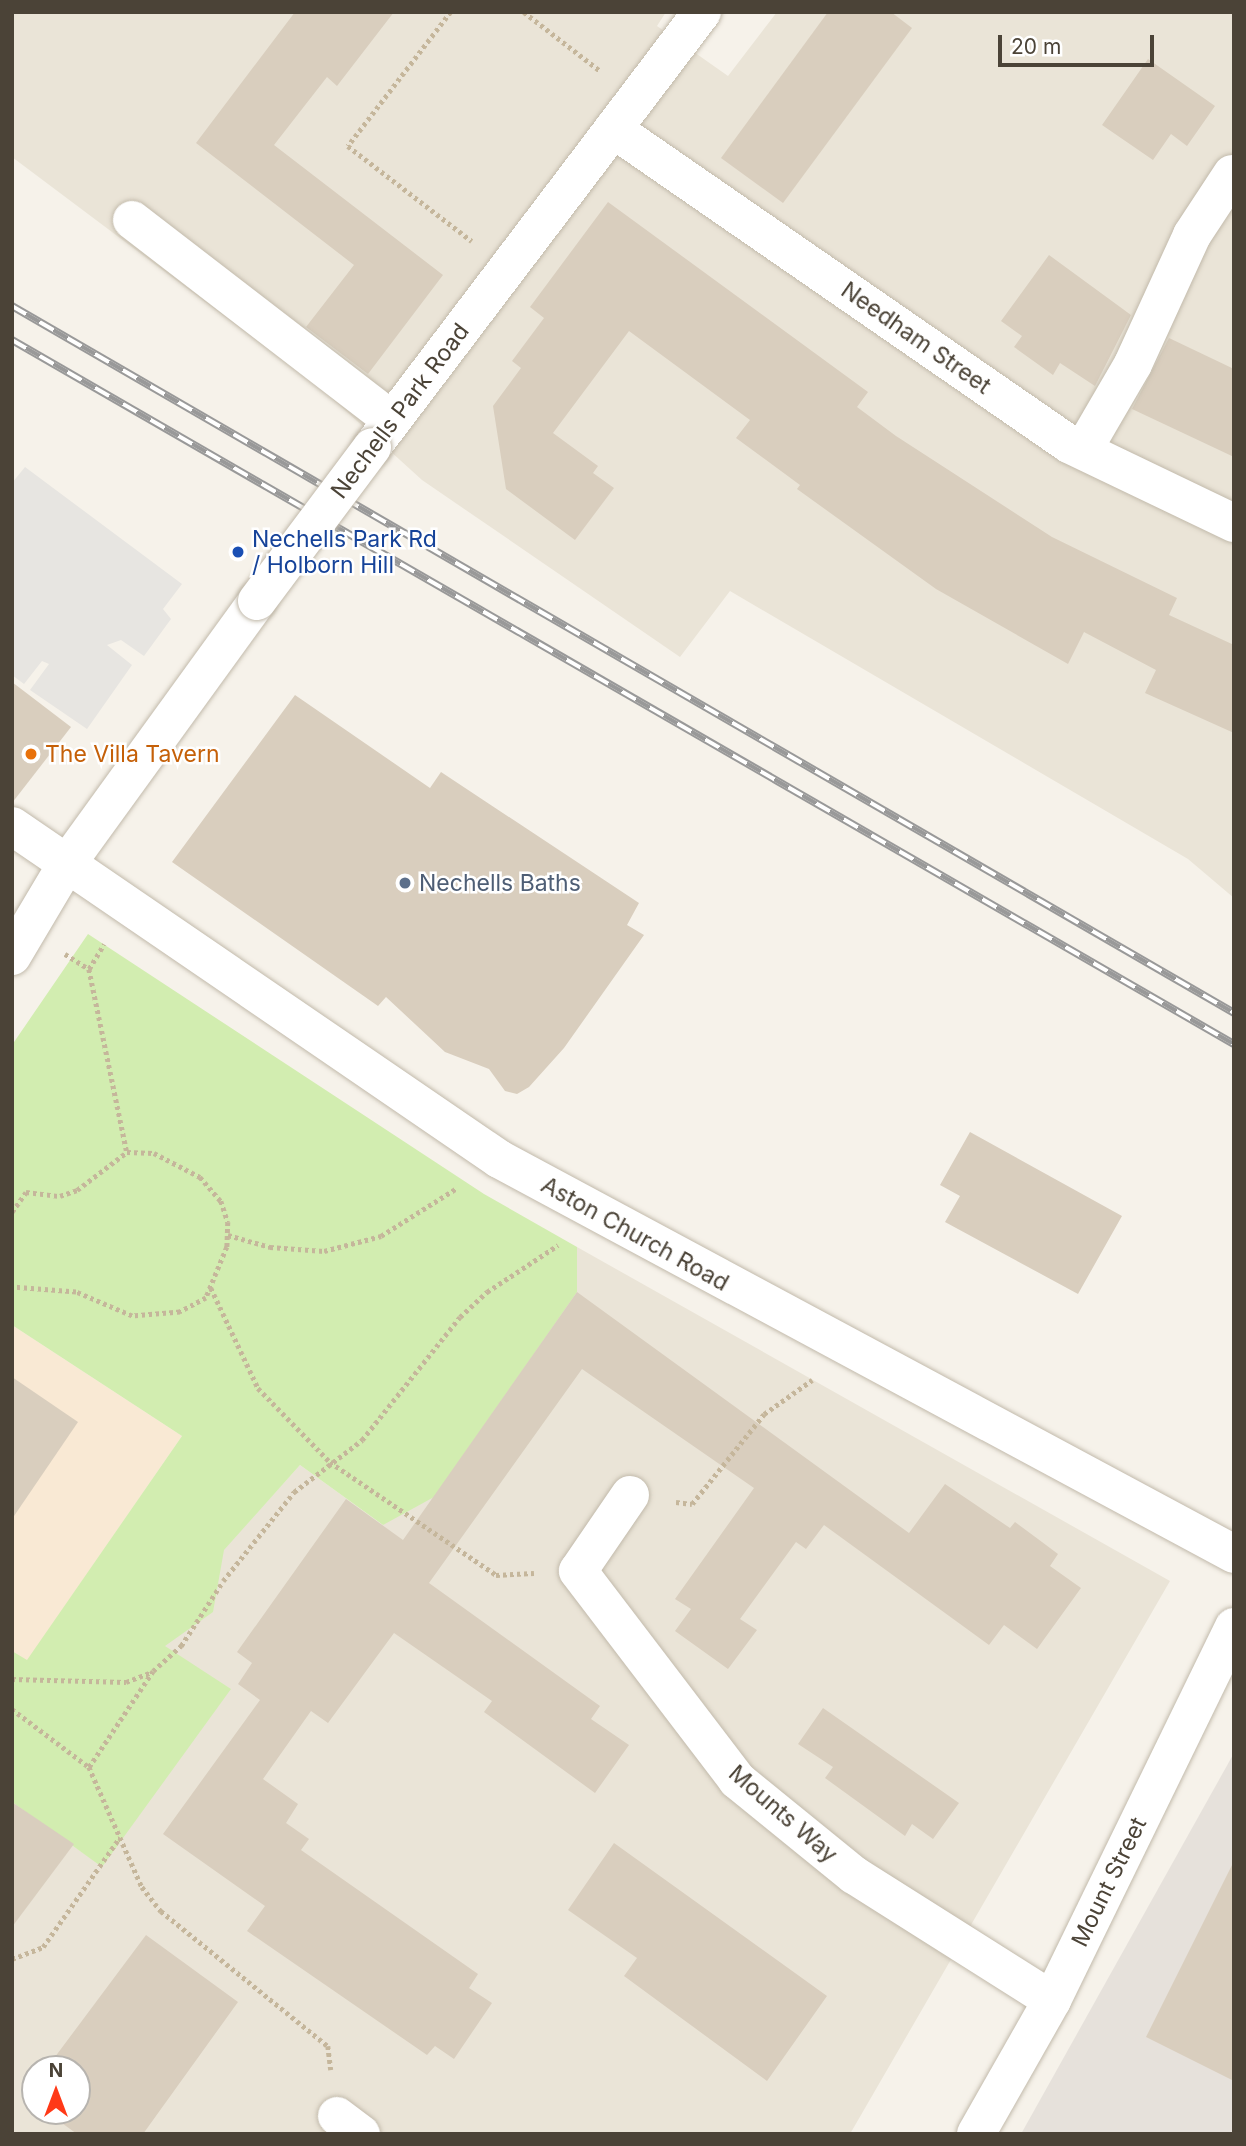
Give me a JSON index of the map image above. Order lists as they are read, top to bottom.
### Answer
{
  "streets": {
    "street": [
      "Needham Street",
      "Nechells Park Road",
      "Aston Church Road",
      "Mounts Way",
      "Mount Street"
    ]
  },
  "crossings": [
    ["Needham Street", "Nechells Park Road"],
    ["Nechells Park Road", "Aston Church Road"],
    ["Mounts Way", "Mount Street"]
  ],
  "places": ["Nechells Park Rd / Holborn Hill", "The Villa Tavern", "Nechells Baths"],
  "scale_bar": "20 m",
  "north": "top"
}
